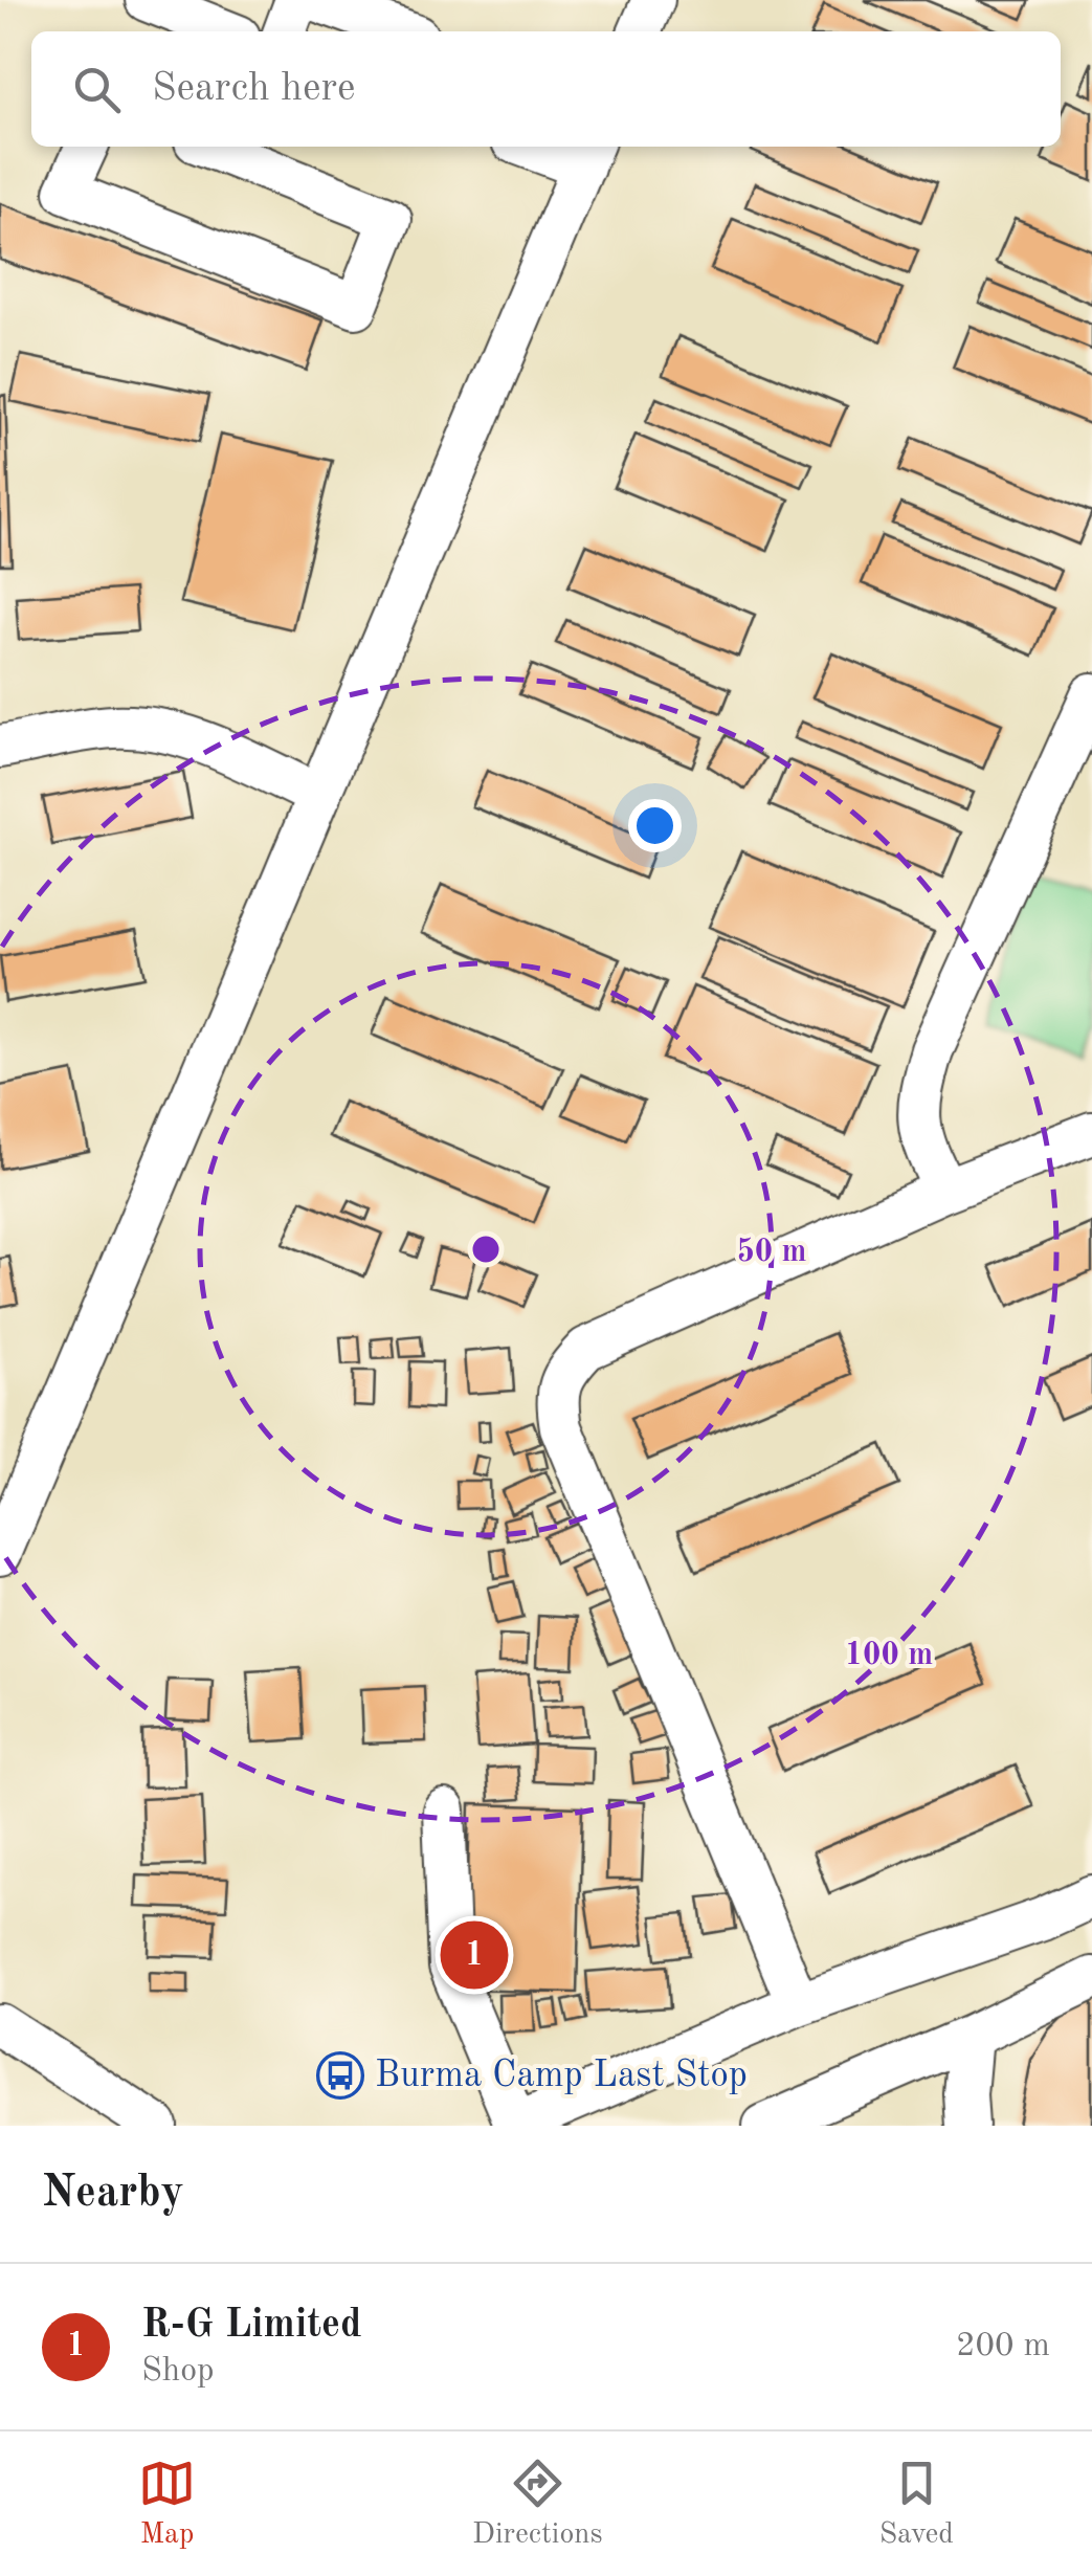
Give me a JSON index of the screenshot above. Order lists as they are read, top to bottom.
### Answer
{
  "places": {
    "bus stop": ["Burma Camp Last Stop"]
  },
  "page": {
    "search": "Search here",
    "pins": "1",
    "heading": "Nearby",
    "list": [
      {
        "mark": "1",
        "name": "R-G Limited",
        "note": "Shop",
        "value": "200 m"
      }
    ],
    "nav": ["Map", "Directions", "Saved"]
  },
  "rings": ["50 m", "100 m"]
}
